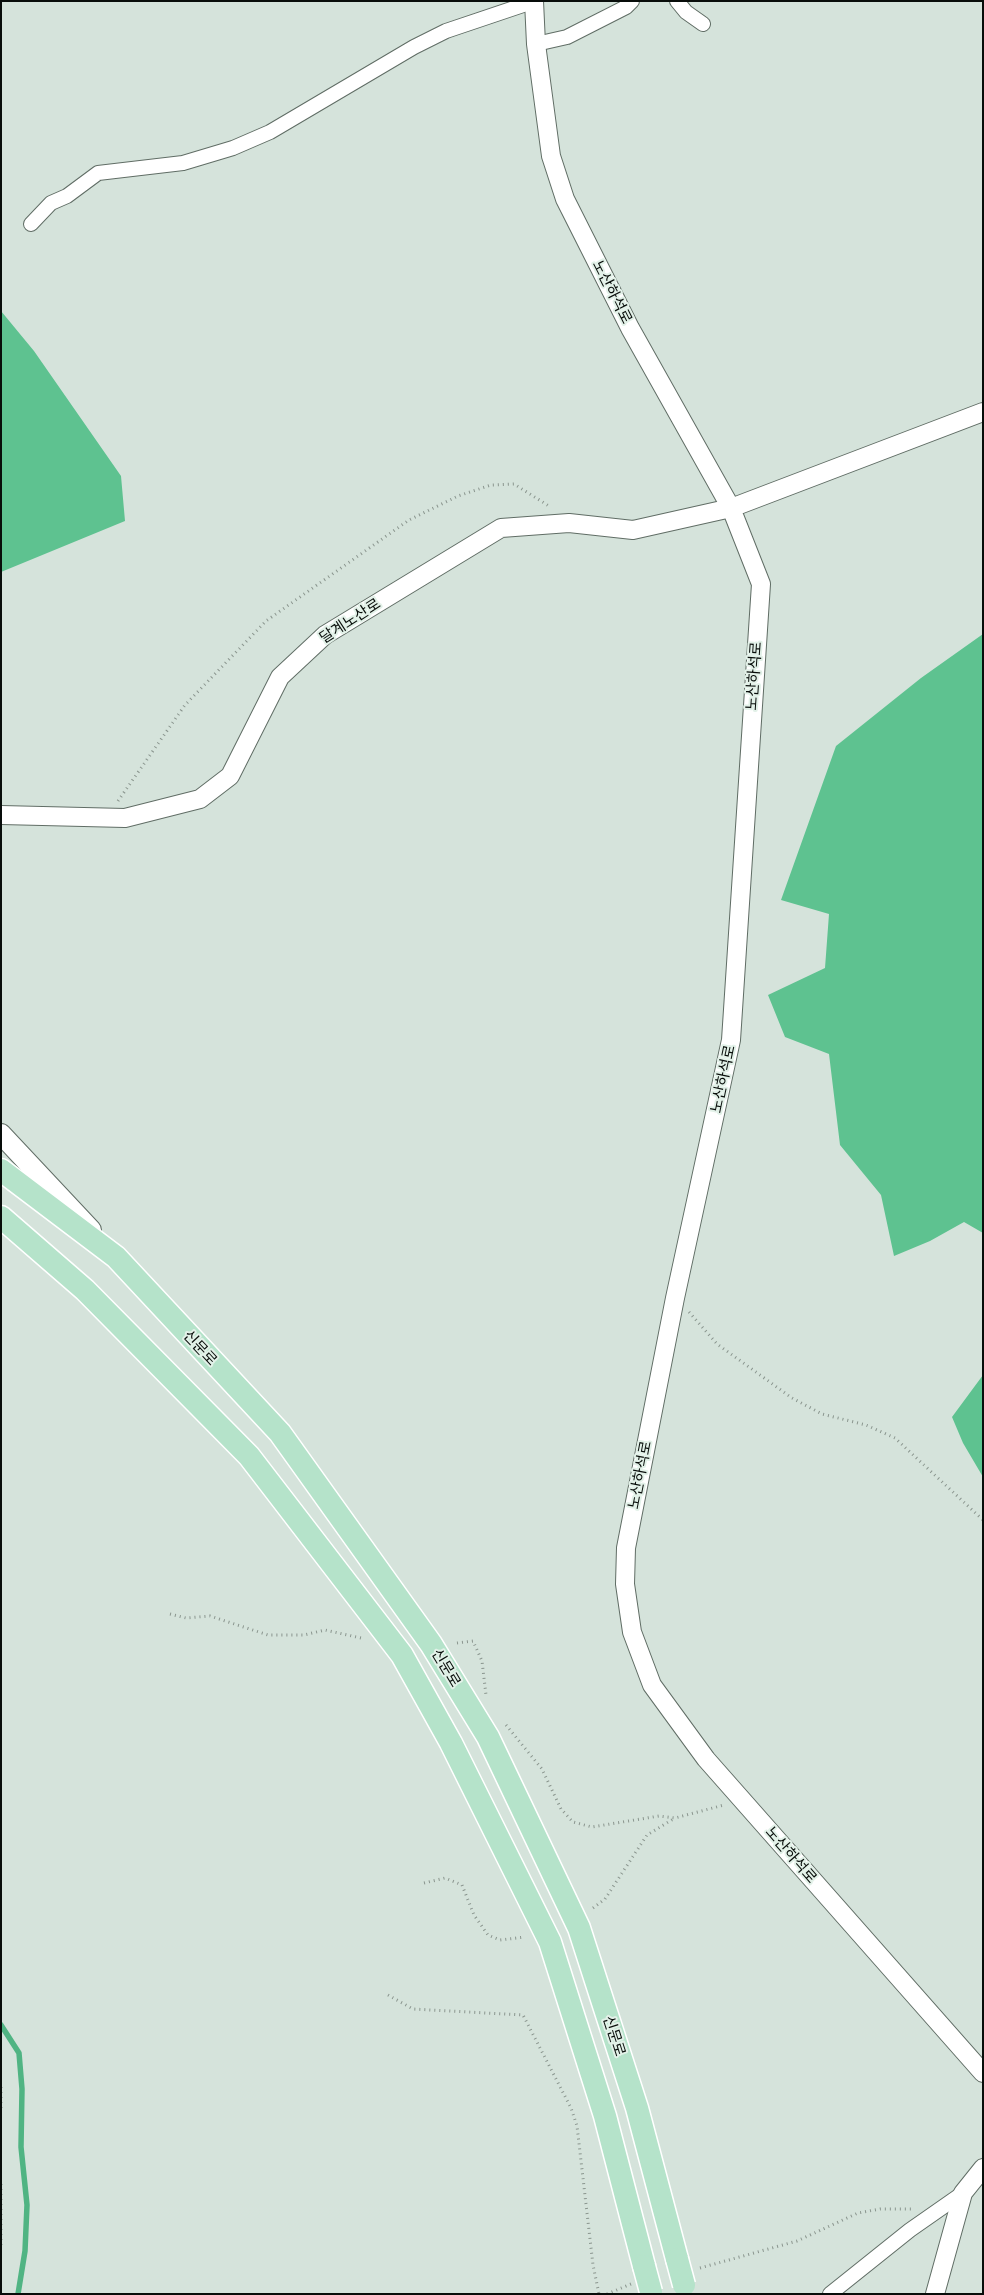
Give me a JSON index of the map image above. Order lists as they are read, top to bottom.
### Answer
{
  "streets": {
    "main road": ["신문로"],
    "street": ["노산하석로", "달계노산로"]
  },
  "crossings": [
    ["노산하석로", "달계노산로"]
  ]
}
